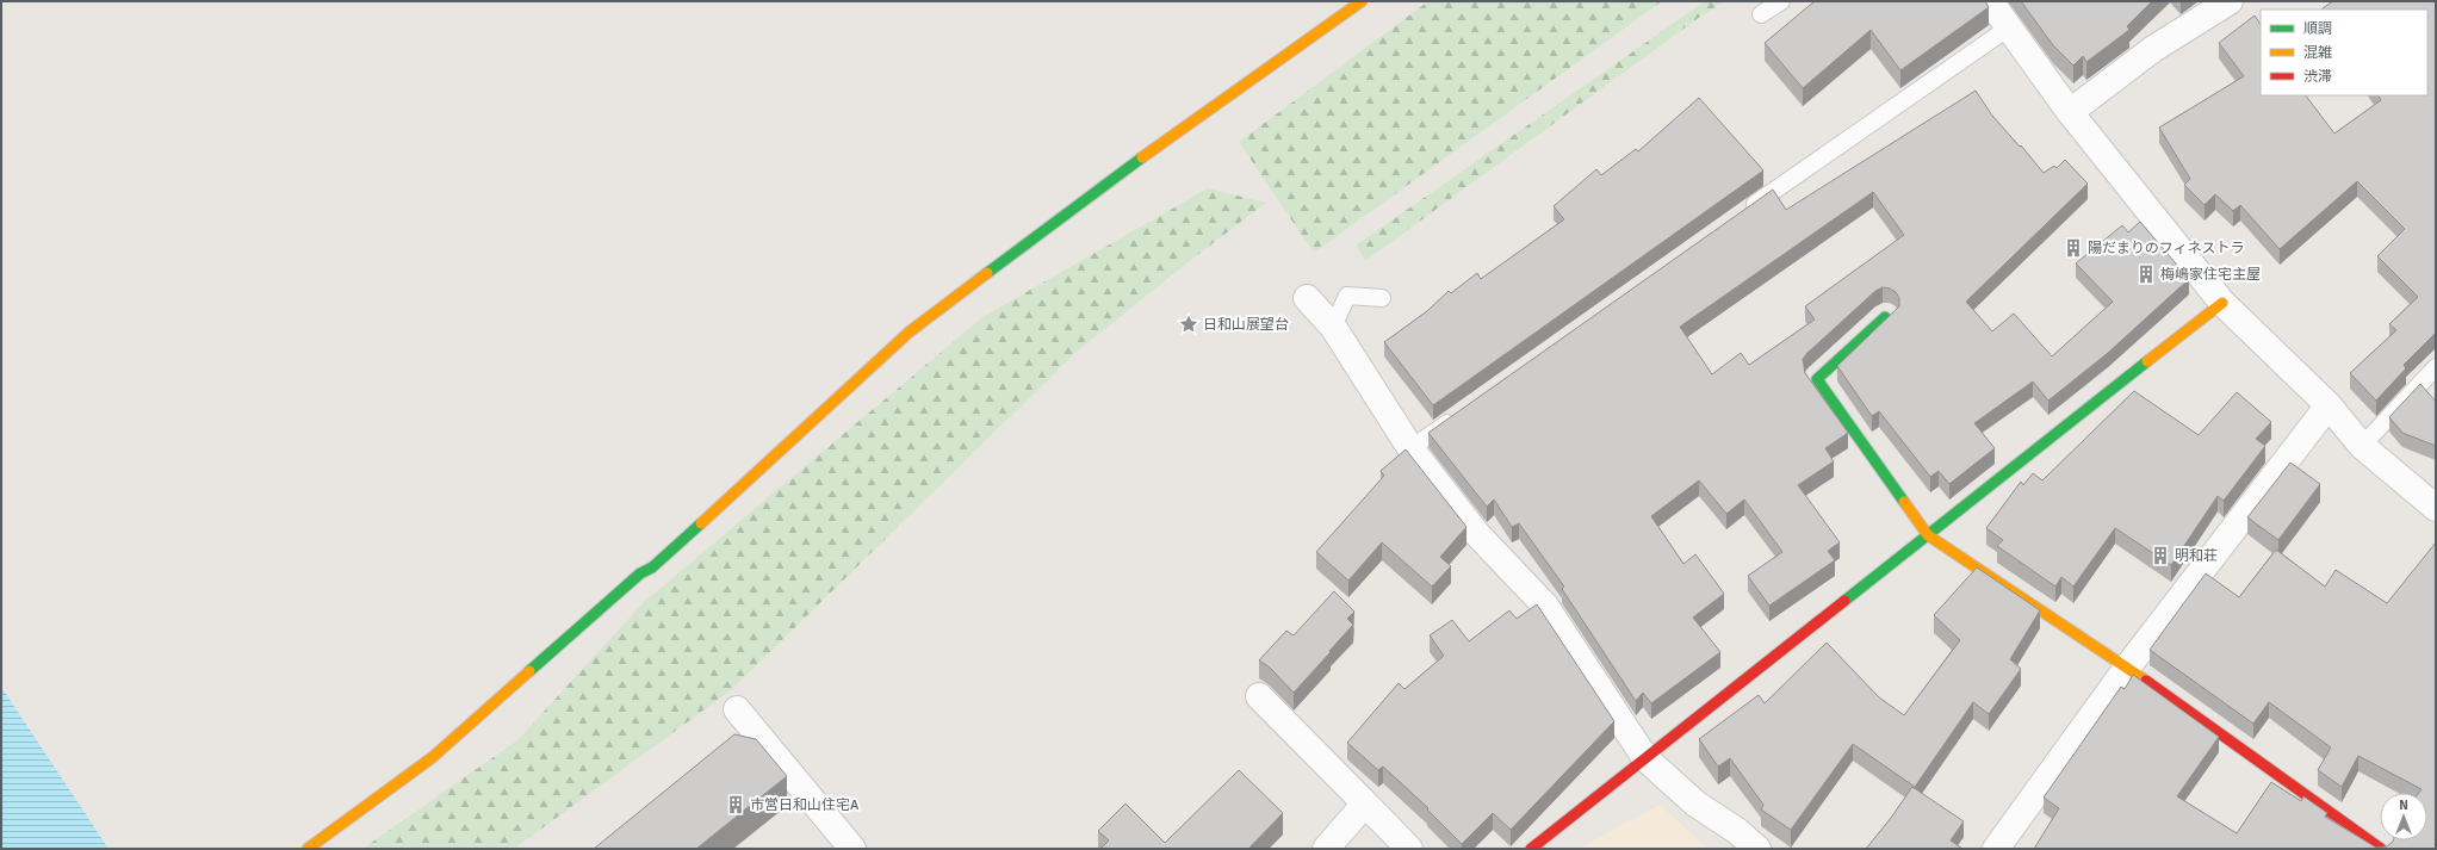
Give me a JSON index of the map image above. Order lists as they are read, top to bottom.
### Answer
{
  "places": {
    "building": [
      "陽だまりのフィネストラ",
      "梅嶋家住宅主屋",
      "明和荘",
      "市営日和山住宅A"
    ],
    "place": ["日和山展望台"]
  },
  "legend": ["順調", "混雑", "渋滞"],
  "north": "top"
}
